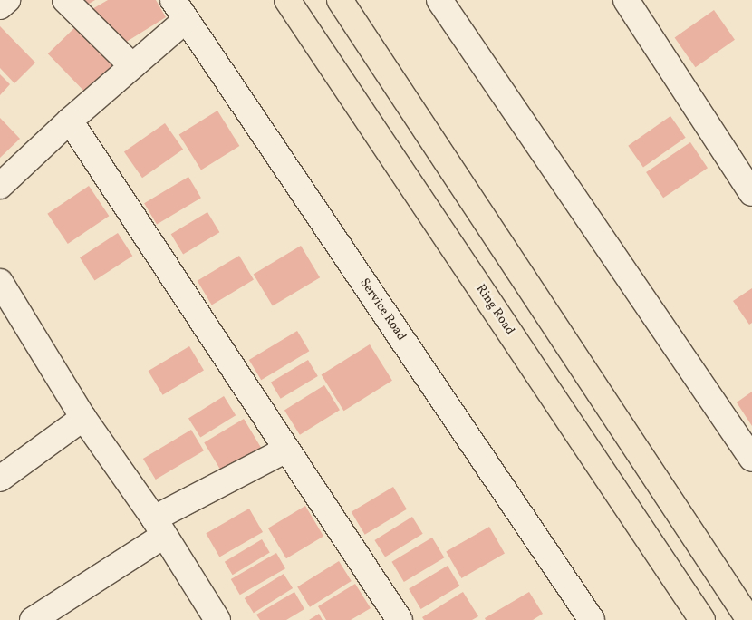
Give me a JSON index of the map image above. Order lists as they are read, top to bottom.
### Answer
{
  "streets": {
    "main road": ["Ring Road"],
    "street": ["Service Road"]
  }
}
